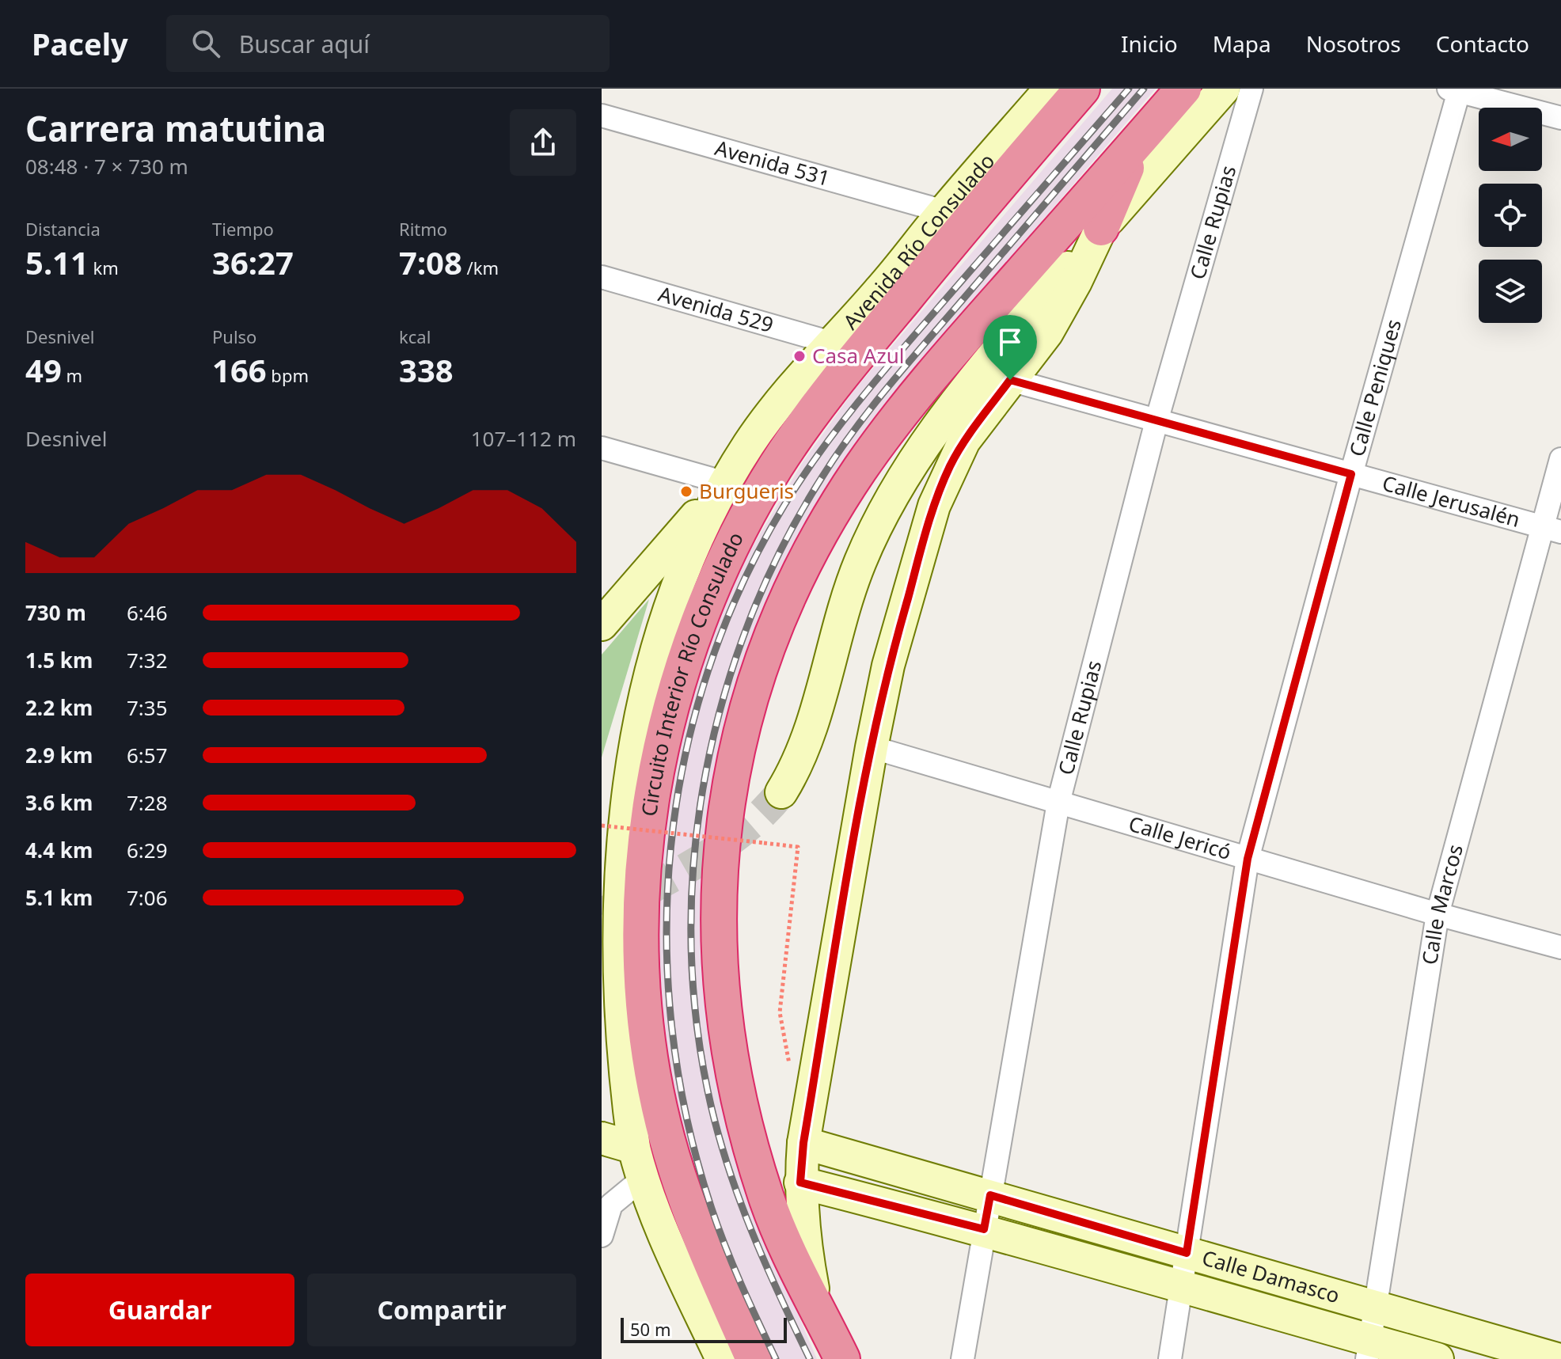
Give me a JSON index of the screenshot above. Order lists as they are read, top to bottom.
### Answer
{
  "streets": {
    "highway": ["Circuito Interior Río Consulado"],
    "main road": ["Avenida Río Consulado", "Calle Damasco"],
    "street": [
      "Avenida 531",
      "Calle Rupias",
      "Avenida 529",
      "Calle Peniques",
      "Calle Jerusalén",
      "Calle Jericó",
      "Calle Marcos"
    ]
  },
  "crossings": [
    ["Avenida 531", "Avenida Río Consulado"],
    ["Calle Rupias", "Calle Jerusalén"],
    ["Calle Rupias", "Calle Jericó"],
    ["Calle Rupias", "Calle Damasco"],
    ["Avenida Río Consulado", "Avenida 529"],
    ["Calle Peniques", "Calle Jerusalén"],
    ["Calle Peniques", "Calle Jericó"],
    ["Calle Peniques", "Calle Damasco"],
    ["Calle Jerusalén", "Calle Marcos"],
    ["Calle Jericó", "Calle Marcos"],
    ["Calle Marcos", "Calle Damasco"]
  ],
  "places": ["Casa Azul", "Burgueris"],
  "scale_bar": "50 m",
  "north": "left",
  "page": {
    "header": "Pacely",
    "search": "Buscar aquí",
    "nav": [
      "Inicio",
      "Mapa",
      "Nosotros",
      "Contacto"
    ],
    "heading": ["Carrera matutina", "08:48 · 7 × 730 m"],
    "stats": [
      ["Distancia", "5.11 km"],
      ["Tiempo", "36:27"],
      ["Ritmo", "7:08 /km"],
      ["Desnivel", "49 m"],
      ["Pulso", "166 bpm"],
      ["kcal", "338"]
    ],
    "chart": ["Desnivel", "107–112 m"],
    "list": [
      {
        "name": "730 m",
        "note": "6:46"
      },
      {
        "name": "1.5 km",
        "note": "7:32"
      },
      {
        "name": "2.2 km",
        "note": "7:35"
      },
      {
        "name": "2.9 km",
        "note": "6:57"
      },
      {
        "name": "3.6 km",
        "note": "7:28"
      },
      {
        "name": "4.4 km",
        "note": "6:29"
      },
      {
        "name": "5.1 km",
        "note": "7:06"
      }
    ],
    "buttons": ["Guardar", "Compartir"],
    "scale": "50 m"
  }
}
